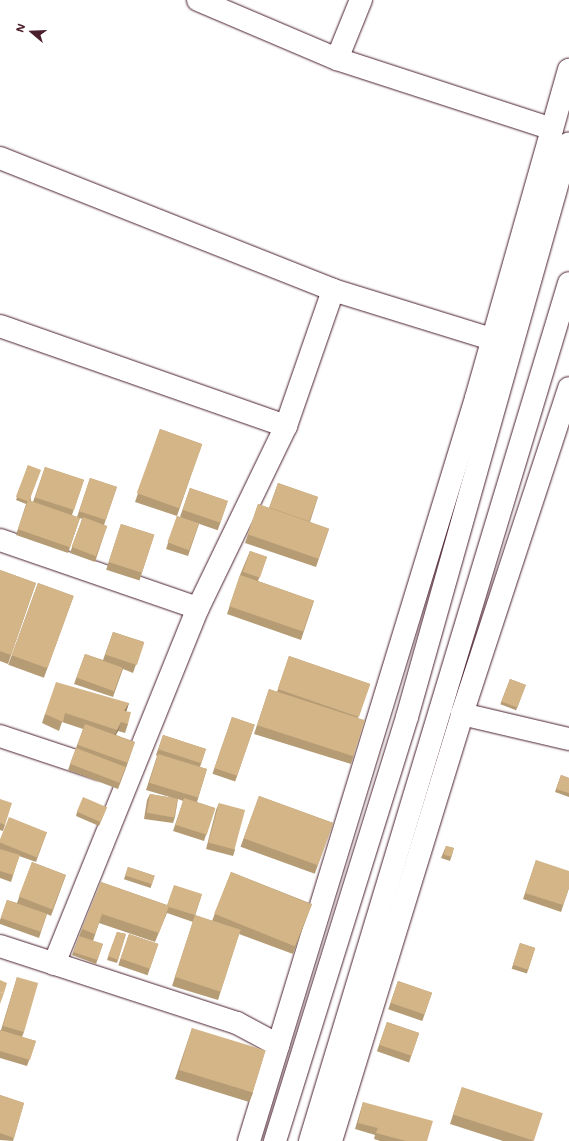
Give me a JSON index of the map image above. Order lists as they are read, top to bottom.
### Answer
{
  "north": "left"
}
